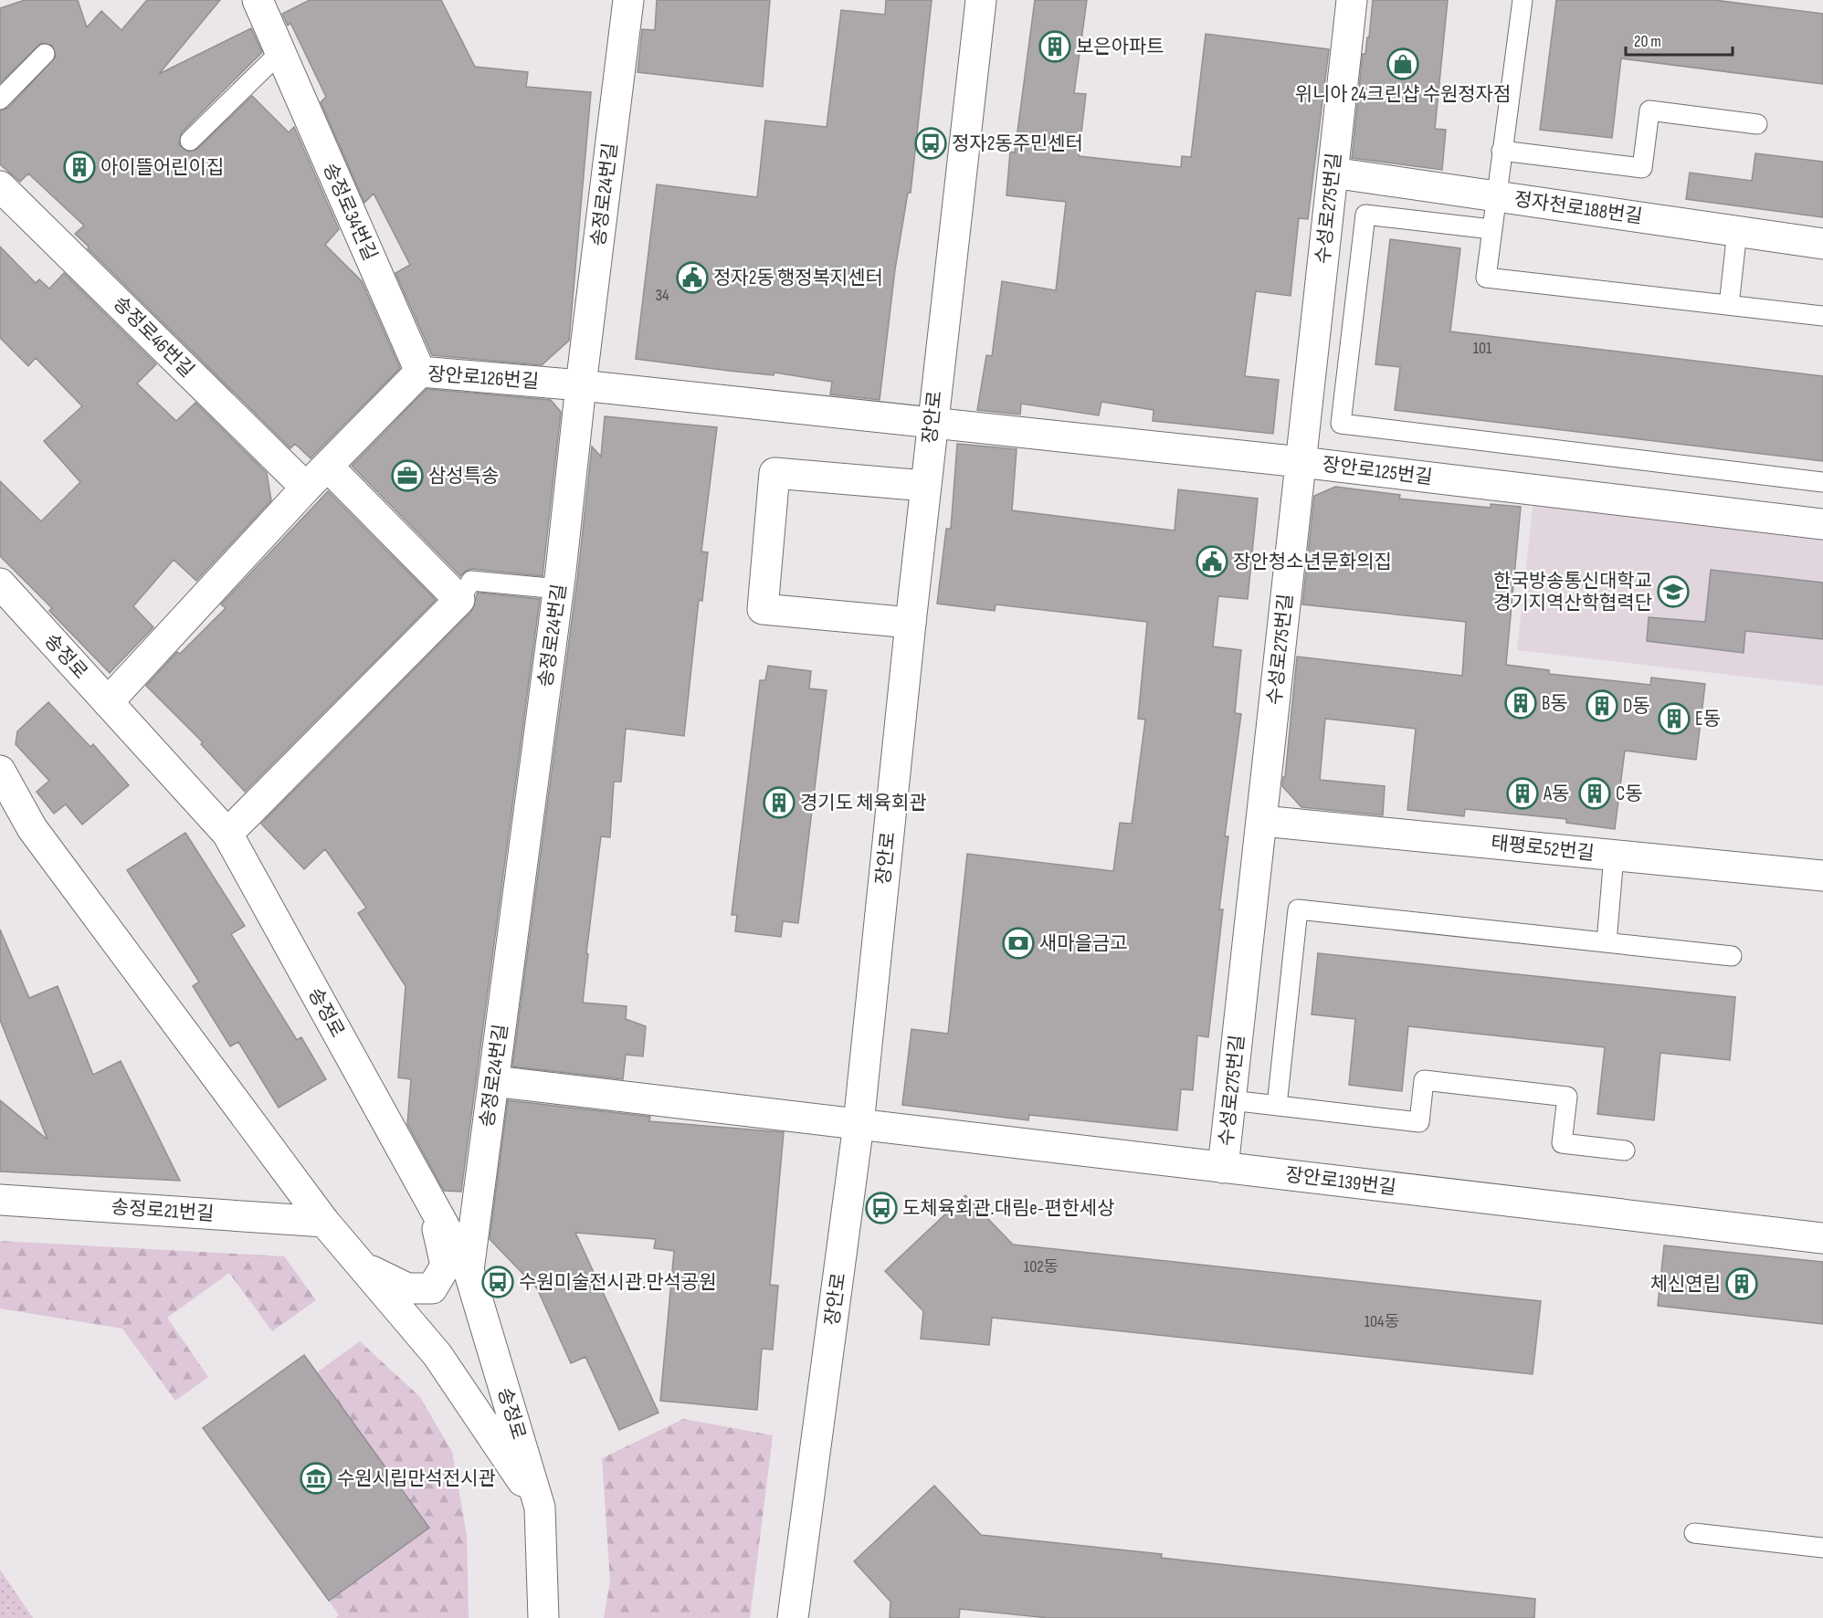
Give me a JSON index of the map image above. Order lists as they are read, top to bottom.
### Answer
{
  "streets": {
    "street": [
      "송정로24번길",
      "수성로275번길",
      "정자천로188번길",
      "송정로34번길",
      "송정로46번길",
      "장안로126번길",
      "장안로",
      "장안로125번길",
      "송정로",
      "태평로52번길",
      "장안로139번길",
      "송정로21번길"
    ]
  },
  "crossings": [
    ["송정로24번길", "장안로126번길"],
    ["송정로24번길", "송정로"],
    ["송정로24번길", "장안로139번길"],
    ["수성로275번길", "정자천로188번길"],
    ["수성로275번길", "장안로125번길"],
    ["수성로275번길", "태평로52번길"],
    ["수성로275번길", "장안로139번길"],
    ["송정로34번길", "장안로126번길"],
    ["송정로46번길", "장안로126번길"],
    ["장안로126번길", "장안로"],
    ["장안로126번길", "장안로125번길"],
    ["장안로126번길", "송정로"],
    ["장안로", "장안로125번길"],
    ["장안로", "장안로139번길"],
    ["송정로", "송정로21번길"]
  ],
  "places": {
    "building": [
      "보은아파트",
      "아이뜰어린이집",
      "B동",
      "D동",
      "E동",
      "A동",
      "C동",
      "경기도 체육회관",
      "체신연립"
    ],
    "shop": ["위니아 24크린샵 수원정자점"],
    "bus stop": ["정자2동주민센터", "도체육회관.대림e-편한세상", "수원미술전시관.만석공원"],
    "public building": ["정자2동 행정복지센터", "장안청소년문화의집"],
    "office": ["삼성특송"],
    "school or university": ["한국방송통신대학교 경기지역산학협력단"],
    "bank": ["새마을금고"],
    "museum": ["수원시립만석전시관"]
  },
  "house_numbers": [
    "34",
    "101",
    "102동",
    "104동"
  ],
  "scale_bar": "20 m"
}
